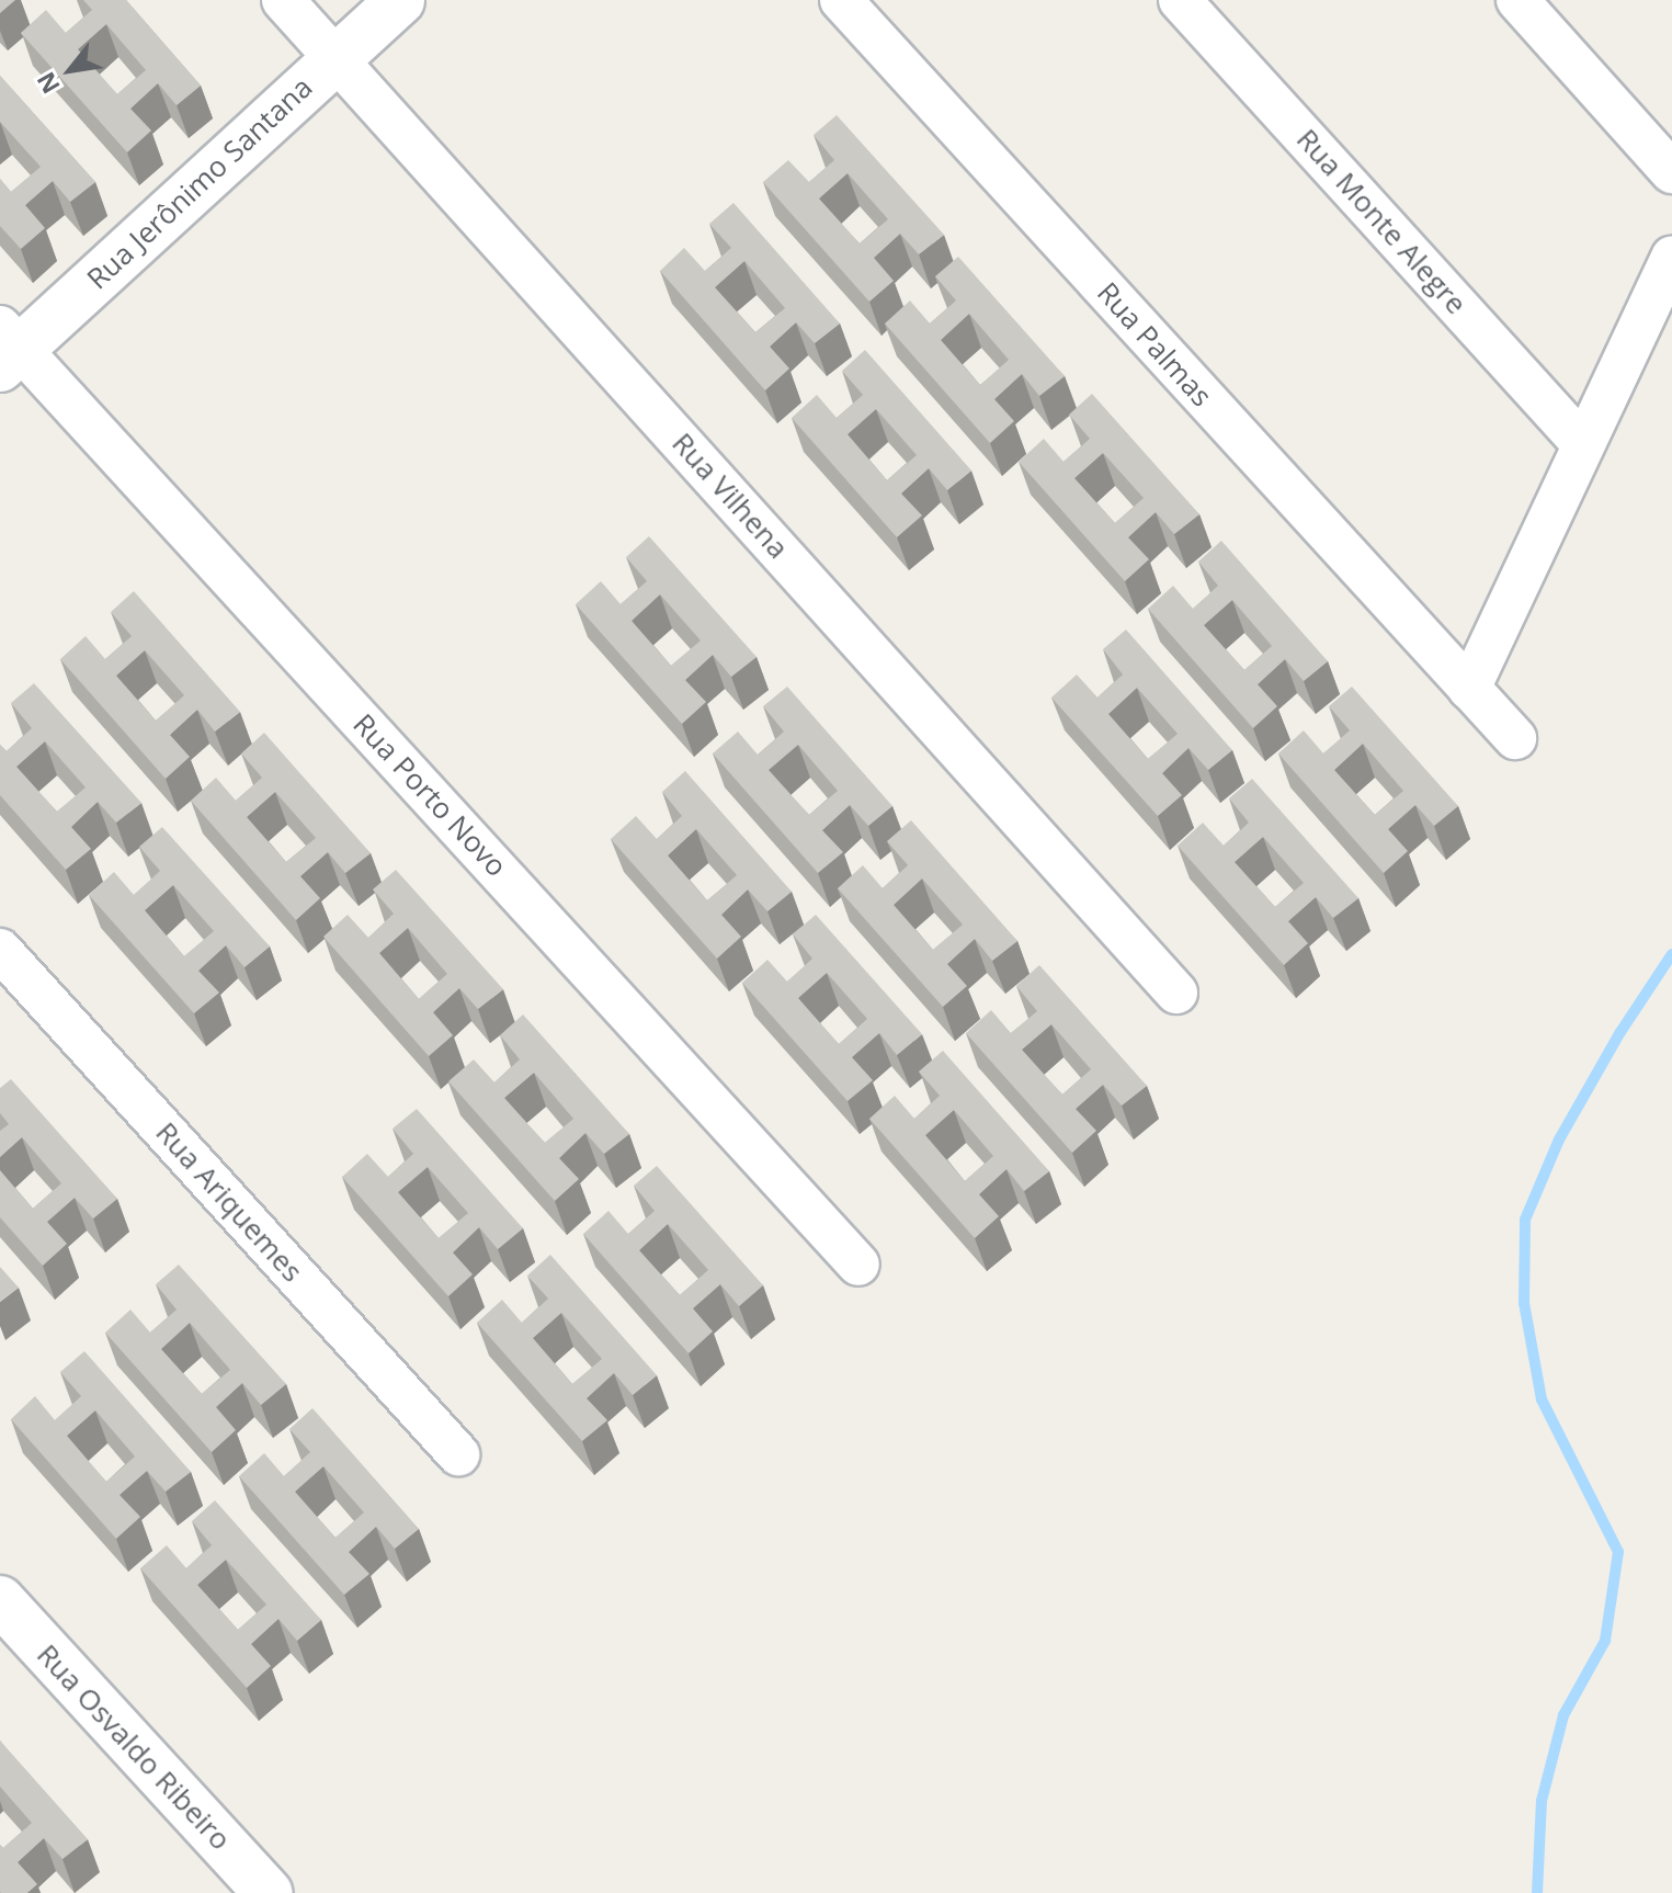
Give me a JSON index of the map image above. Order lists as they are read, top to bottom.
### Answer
{
  "streets": {
    "street": [
      "Rua Jerônimo Santana",
      "Rua Monte Alegre",
      "Rua Palmas",
      "Rua Vilhena",
      "Rua Porto Novo",
      "Rua Ariquemes",
      "Rua Osvaldo Ribeiro"
    ]
  },
  "crossings": [
    ["Rua Jerônimo Santana", "Rua Vilhena"],
    ["Rua Jerônimo Santana", "Rua Porto Novo"]
  ],
  "north": "bottom left"
}
